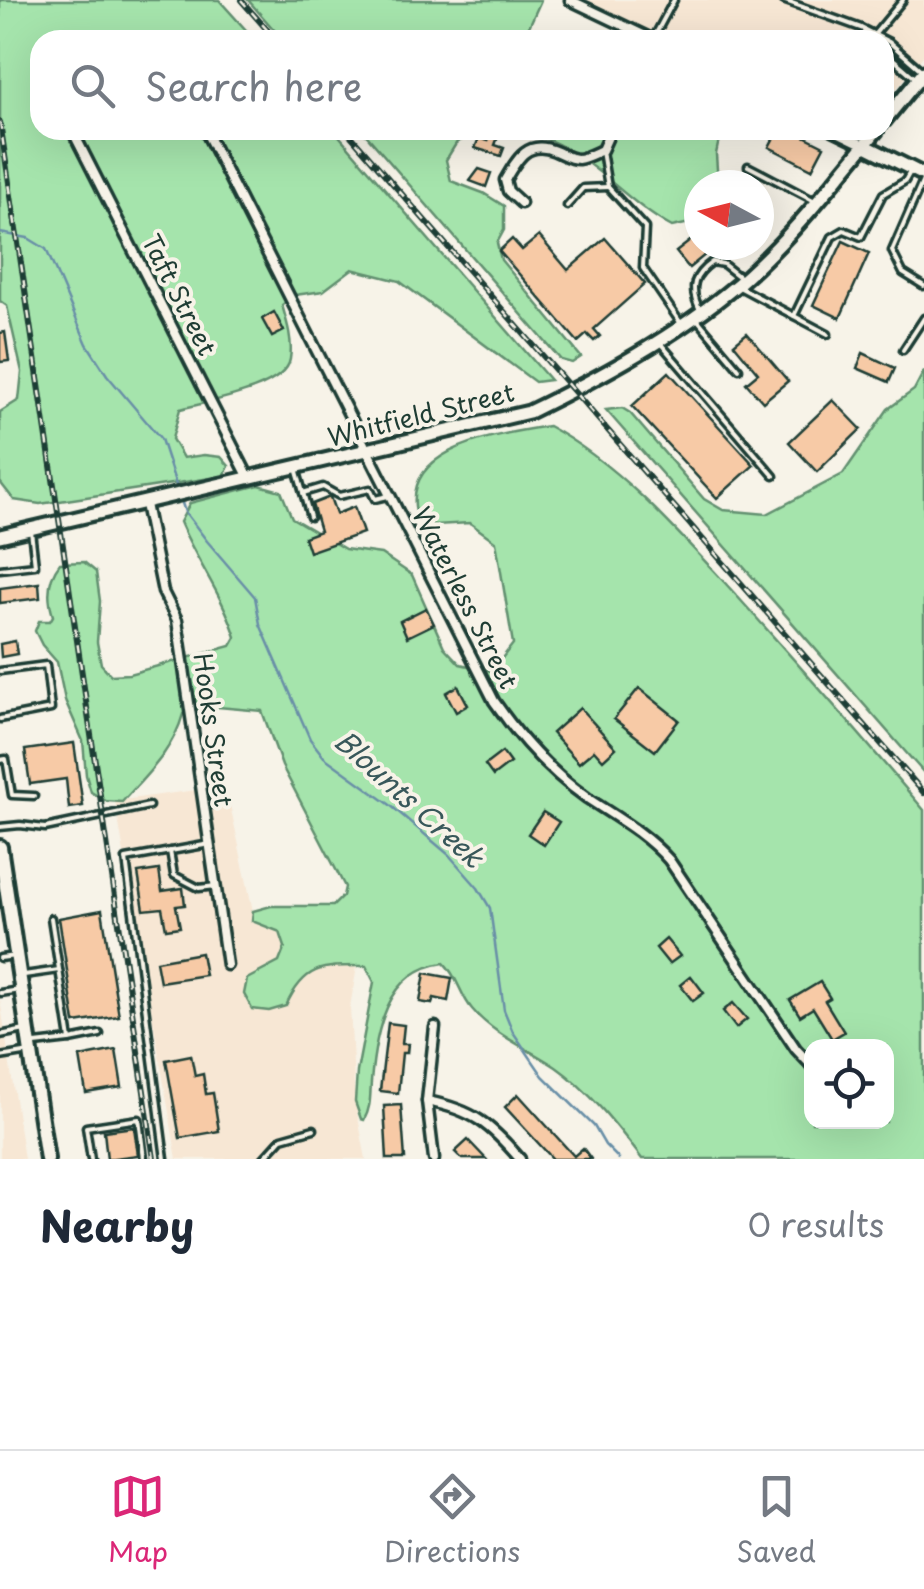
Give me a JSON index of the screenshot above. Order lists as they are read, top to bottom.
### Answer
{
  "streets": {
    "main road": ["Whitfield Street"],
    "street": ["Taft Street", "Waterless Street", "Hooks Street"]
  },
  "crossings": [
    ["Taft Street", "Whitfield Street"],
    ["Whitfield Street", "Waterless Street"],
    ["Whitfield Street", "Hooks Street"]
  ],
  "water": ["Blounts Creek"],
  "north": "left",
  "page": {
    "search": "Search here",
    "heading": ["Nearby", "0 results"],
    "nav": ["Map", "Directions", "Saved"]
  }
}
